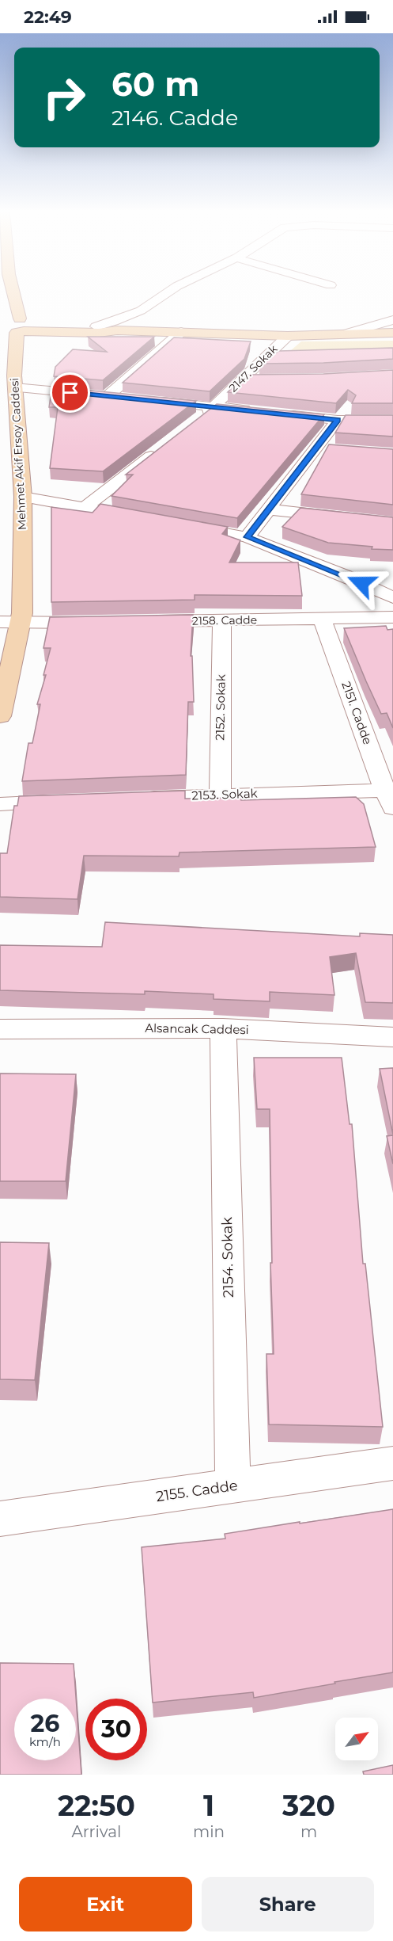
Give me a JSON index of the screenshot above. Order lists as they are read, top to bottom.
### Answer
{
  "streets": {
    "street": [
      "2147. Sokak",
      "Mehmet Akif Ersoy Caddesi",
      "2158. Cadde",
      "2152. Sokak",
      "2151. Cadde",
      "2153. Sokak",
      "Alsancak Caddesi",
      "2154. Sokak",
      "2155. Cadde"
    ]
  },
  "crossings": [
    ["2158. Cadde", "2152. Sokak"],
    ["2158. Cadde", "2151. Cadde"],
    ["2152. Sokak", "2153. Sokak"],
    ["2151. Cadde", "2153. Sokak"],
    ["Alsancak Caddesi", "2154. Sokak"],
    ["2154. Sokak", "2155. Cadde"]
  ],
  "north": "top right",
  "page": {
    "status": "22:49",
    "turn": ["60 m", "2146. Cadde"],
    "speed": "26 km/h",
    "limit": "30",
    "eta": [
      "22:50",
      "Arrival",
      "1",
      "min",
      "320",
      "m"
    ],
    "buttons": ["Exit", "Share"]
  }
}
